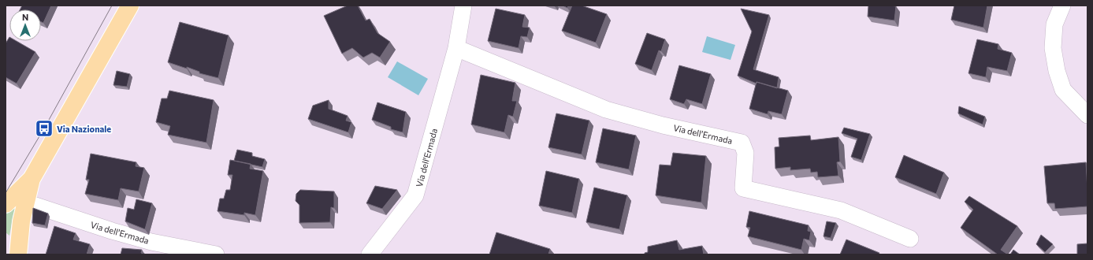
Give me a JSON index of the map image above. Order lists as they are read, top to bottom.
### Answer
{
  "streets": {
    "street": ["Via dell'Ermada"]
  },
  "places": {
    "bus stop": ["Via Nazionale"]
  },
  "north": "top"
}
